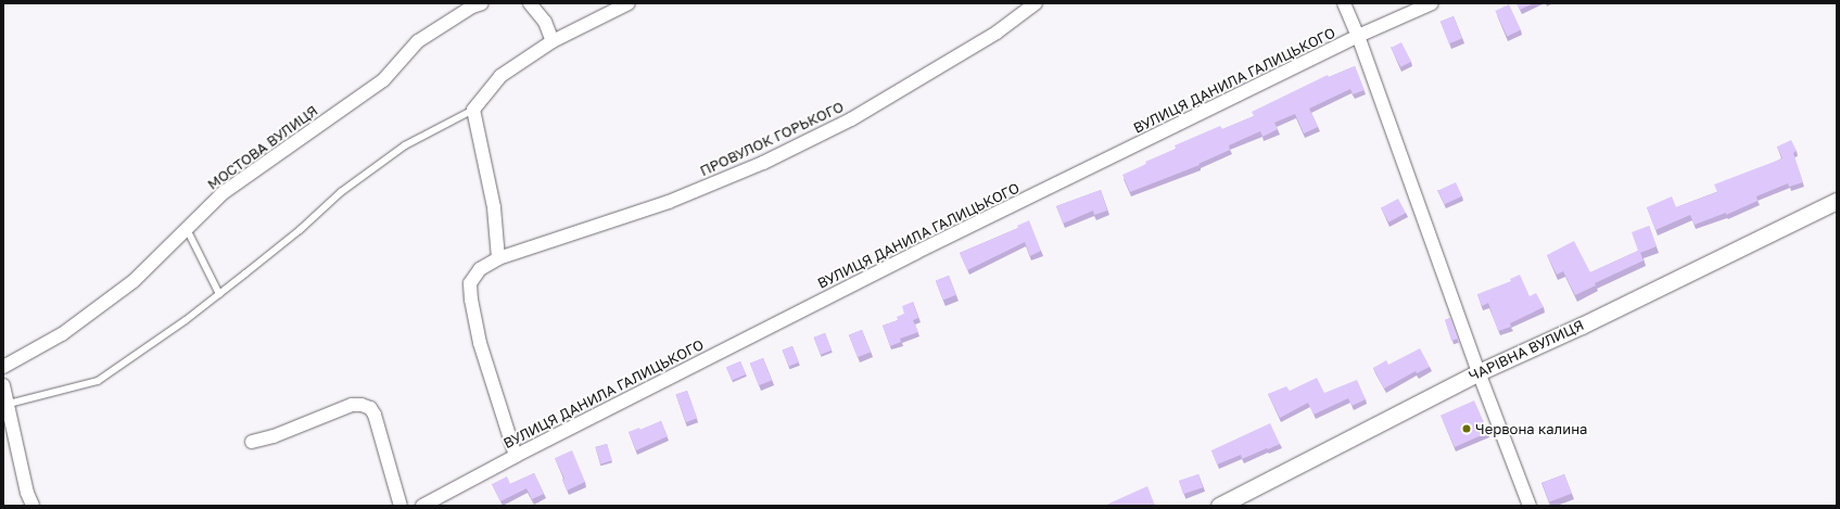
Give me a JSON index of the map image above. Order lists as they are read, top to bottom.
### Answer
{
  "streets": {
    "street": [
      "ВУЛИЦЯ ДАНИЛА ГАЛИЦЬКОГО",
      "ПРОВУЛОК ГОРЬКОГО",
      "МОСТОВА ВУЛИЦЯ",
      "ЧАРІВНА ВУЛИЦЯ"
    ]
  },
  "crossings": [
    ["ВУЛИЦЯ ДАНИЛА ГАЛИЦЬКОГО", "ПРОВУЛОК ГОРЬКОГО"]
  ],
  "places": ["Червона калина"]
}
